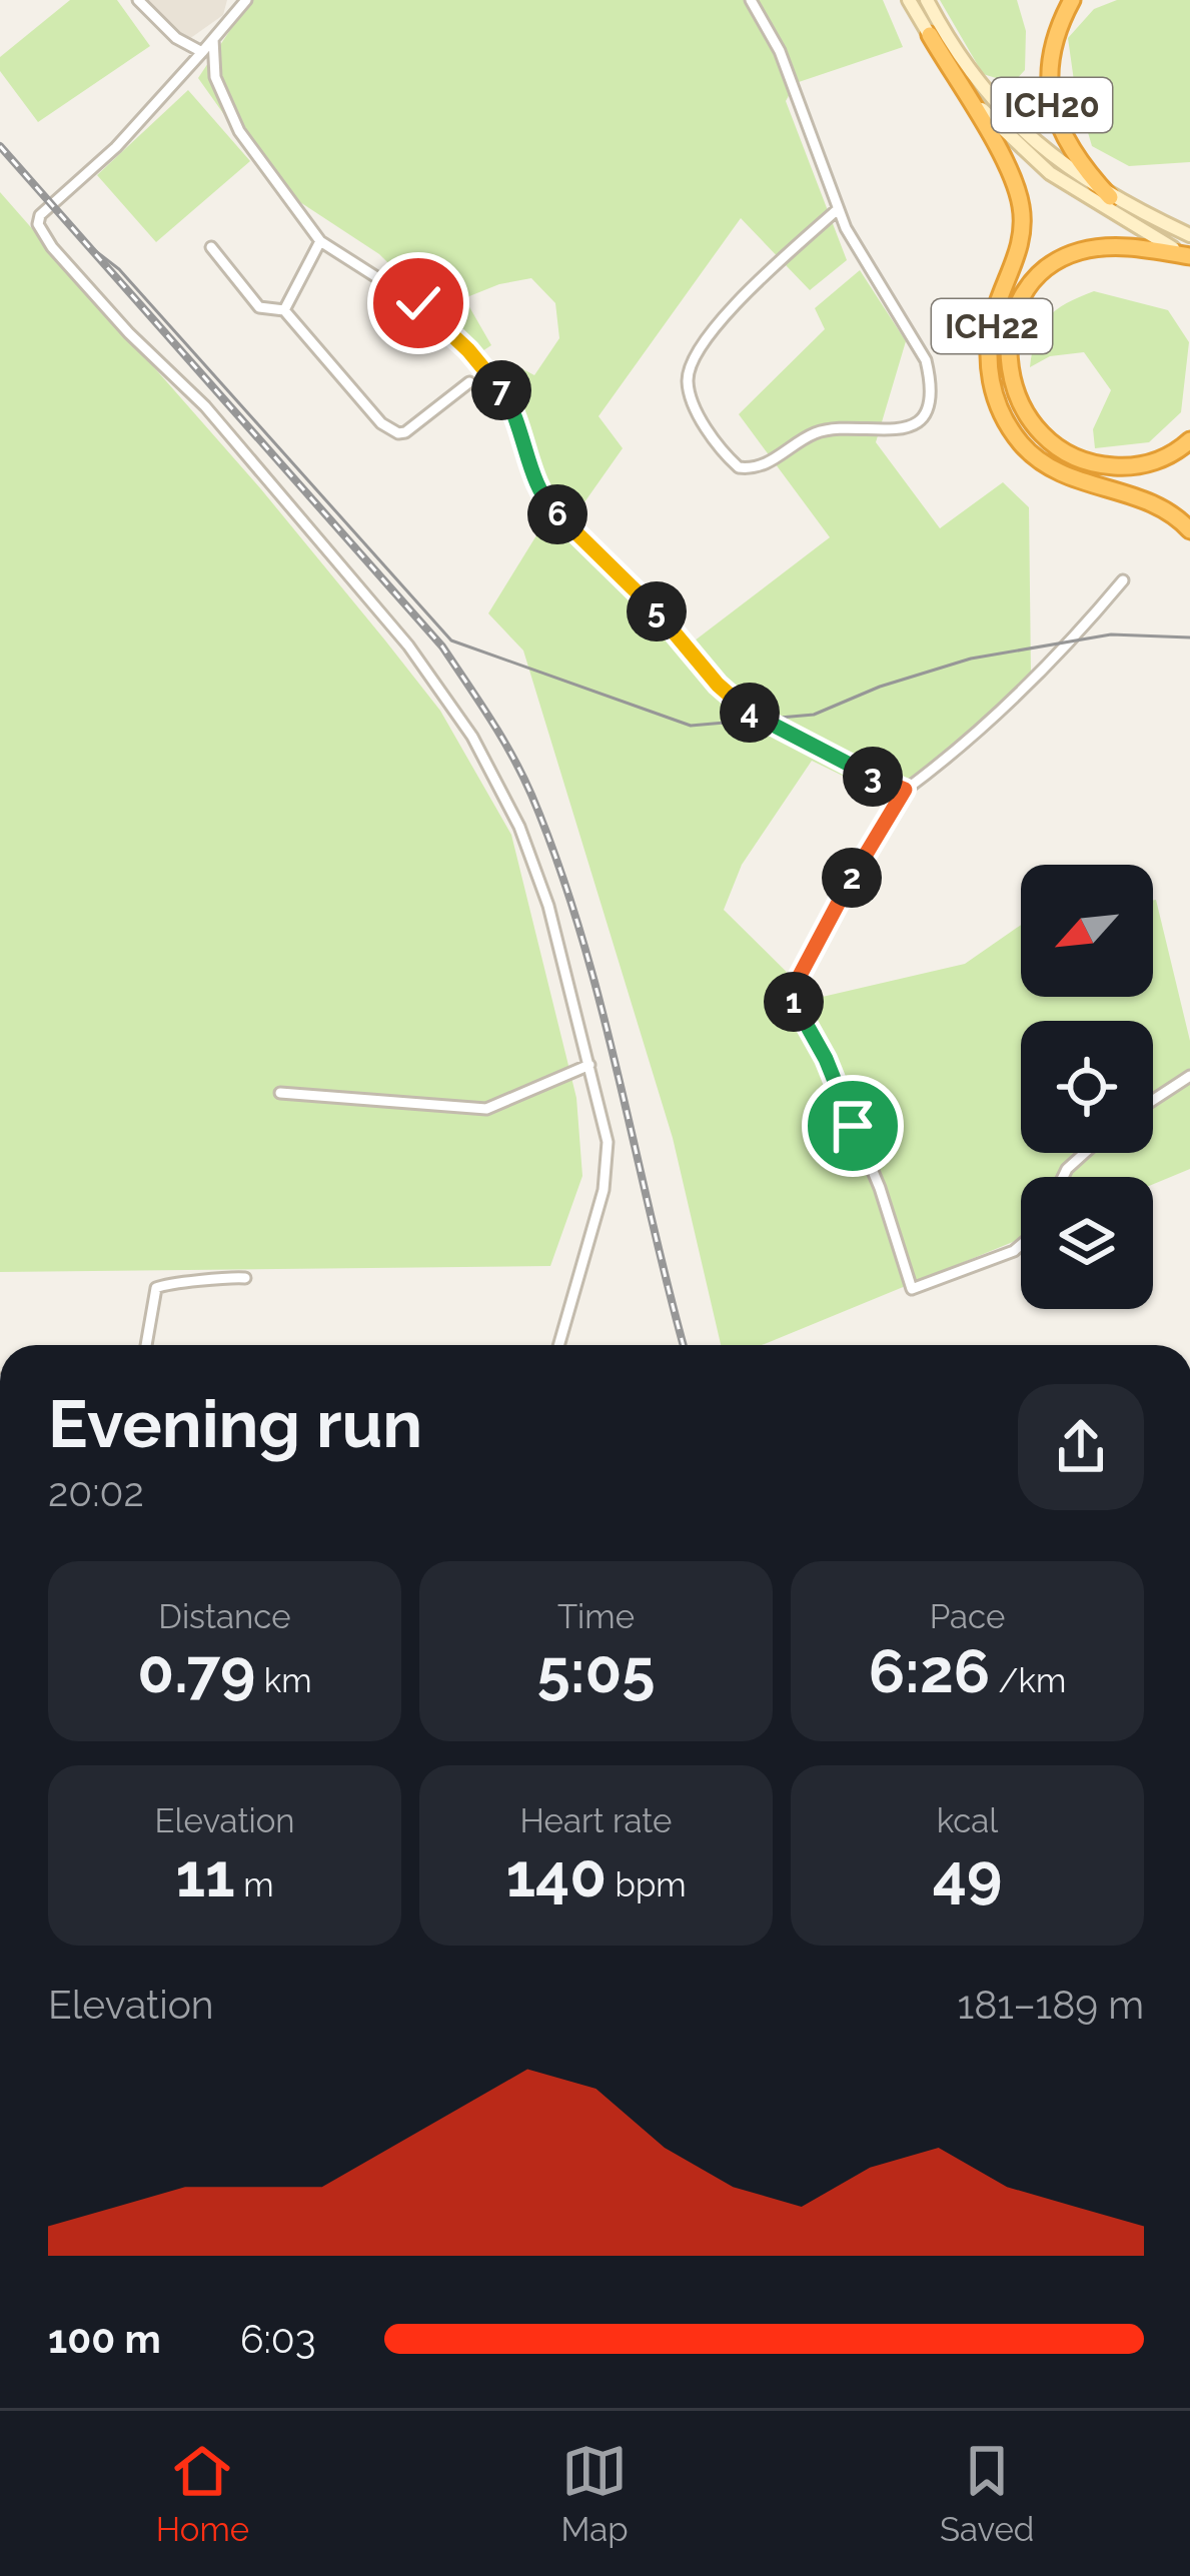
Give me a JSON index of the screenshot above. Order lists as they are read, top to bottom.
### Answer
{
  "streets": {
    "highway": ["ICH20", "ICH22"]
  },
  "north": "bottom left",
  "page": {
    "pins": [
      "7",
      "6",
      "5",
      "4",
      "3",
      "2",
      "1"
    ],
    "heading": ["Evening run", "20:02"],
    "stats": [
      ["Distance", "0.79 km"],
      ["Time", "5:05"],
      ["Pace", "6:26 /km"],
      ["Elevation", "11 m"],
      ["Heart rate", "140 bpm"],
      ["kcal", "49"]
    ],
    "chart": ["Elevation", "181–189 m"],
    "list": [
      {
        "name": "100 m",
        "note": "6:03"
      }
    ],
    "tabs": ["Home", "Map", "Saved"]
  }
}
